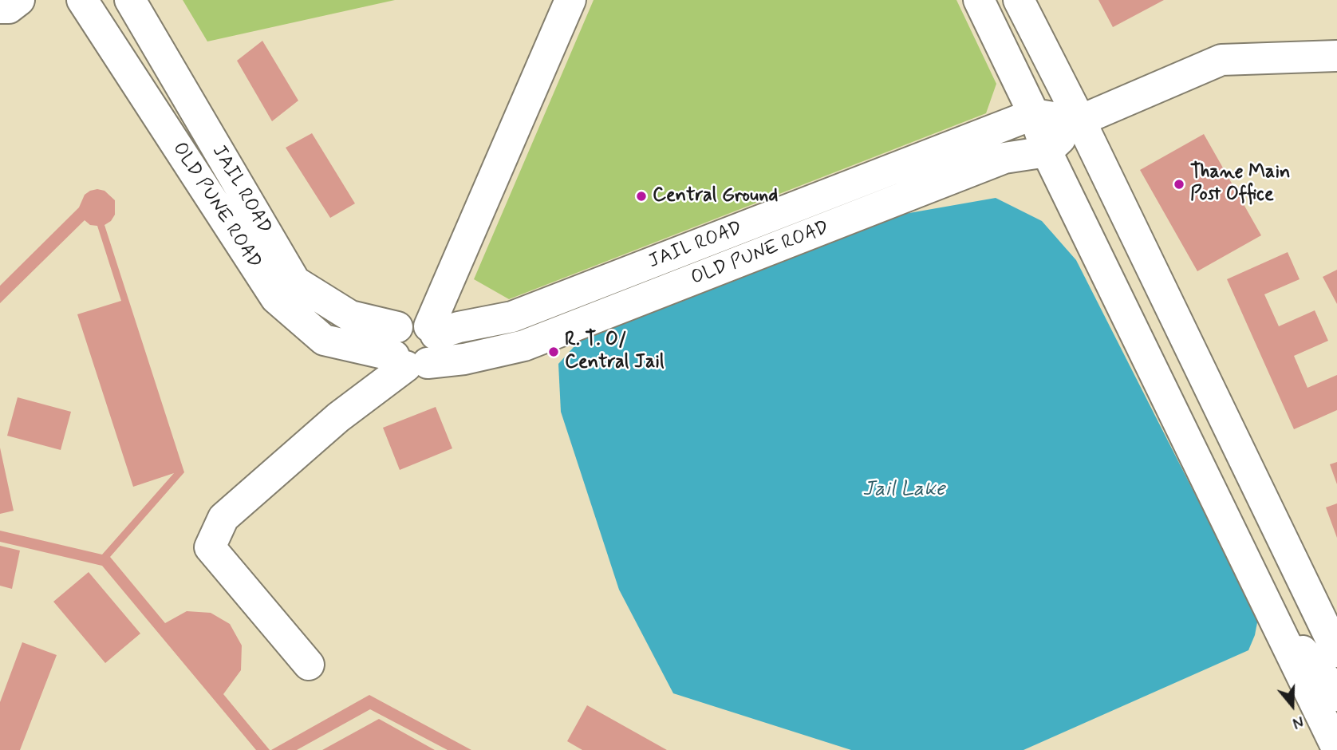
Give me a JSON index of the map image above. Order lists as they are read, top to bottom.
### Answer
{
  "streets": {
    "main road": ["JAIL ROAD", "OLD PUNE ROAD"]
  },
  "crossings": [
    ["JAIL ROAD", "OLD PUNE ROAD"]
  ],
  "water": ["Jail Lake"],
  "places": ["Thane Main Post Office", "Central Ground", "R. T. O/ Central Jail"],
  "north": "bottom"
}
